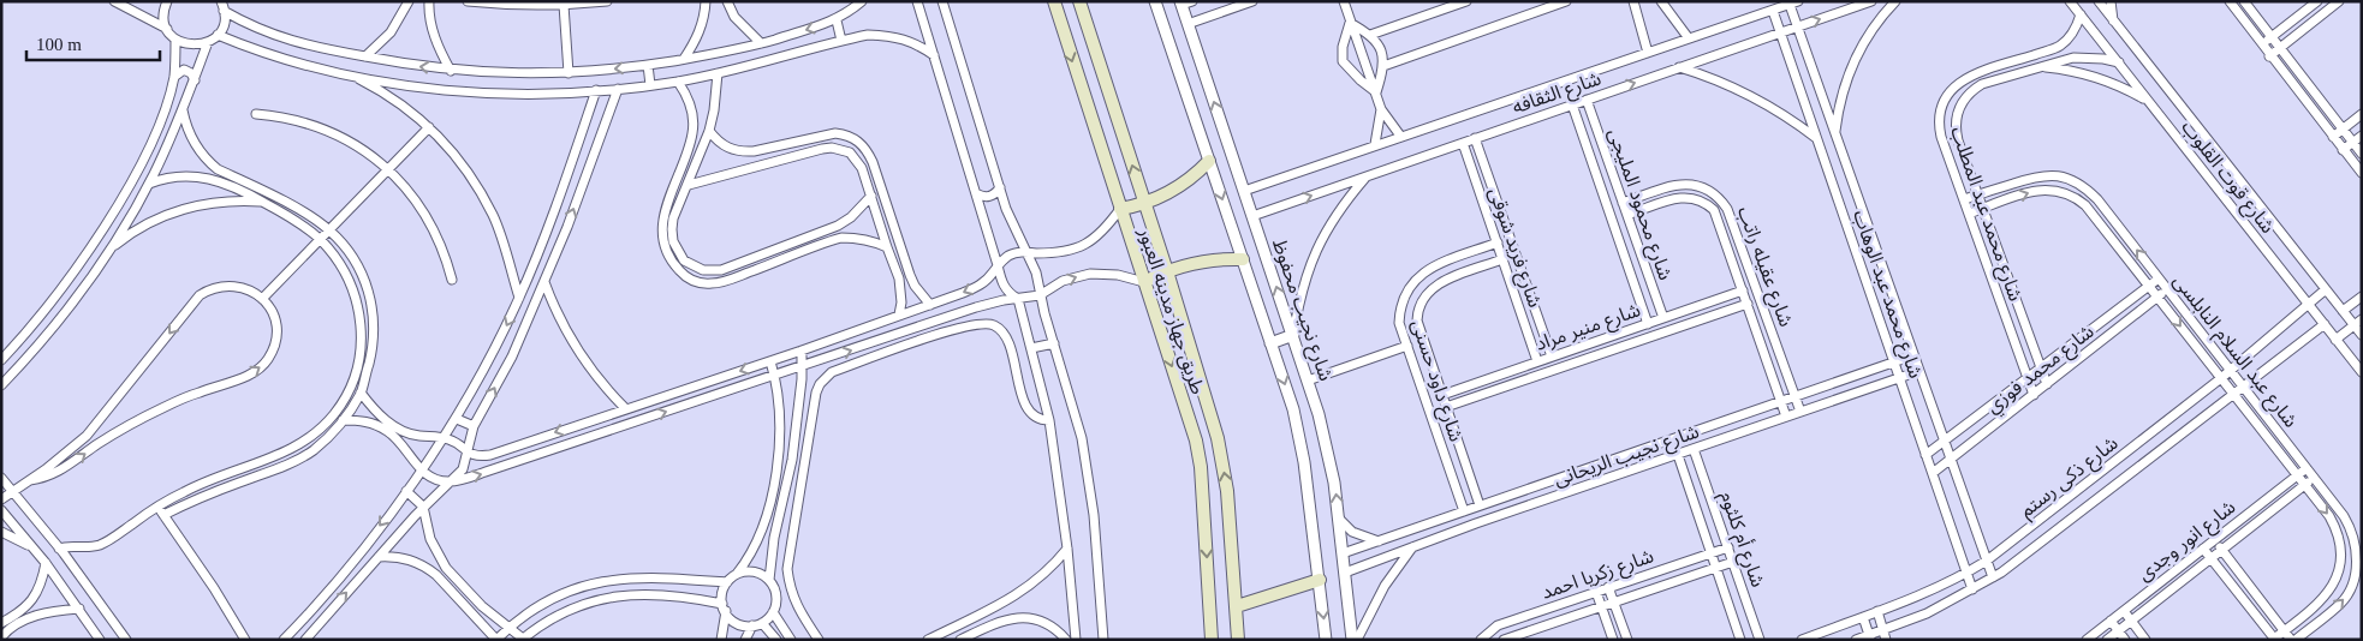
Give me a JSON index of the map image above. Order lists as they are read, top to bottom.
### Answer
{
  "streets": {
    "main road": ["طريق جهاز مدينه العبور"],
    "street": [
      "شارع الثقافه",
      "شارع قوت القلوب",
      "شارع محمود المليجى",
      "شارع محمد عبد المطلب",
      "شارع فريد شوقى",
      "شارع عقيله راتب",
      "شارع محمد عبد الوهاب",
      "شارع نجيب محفوظ",
      "شارع منير مراد",
      "شارع عبد السلام النابلسى",
      "شارع محمد فوزي",
      "شارع داود حسنى",
      "شارع نجيب الريحانى",
      "شارع ذكى رستم",
      "شارع أم كلثوم",
      "شارع انور وجدى",
      "شارع زكريا احمد"
    ]
  },
  "crossings": [
    ["شارع الثقافه", "شارع محمود المليجى"],
    ["شارع الثقافه", "شارع فريد شوقى"],
    ["شارع الثقافه", "شارع محمد عبد الوهاب"],
    ["شارع الثقافه", "شارع نجيب محفوظ"],
    ["شارع قوت القلوب", "شارع محمد عبد المطلب"],
    ["شارع قوت القلوب", "شارع ذكى رستم"],
    ["شارع محمود المليجى", "شارع عقيله راتب"],
    ["شارع محمود المليجى", "شارع منير مراد"],
    ["شارع محمد عبد المطلب", "شارع عبد السلام النابلسى"],
    ["شارع محمد عبد المطلب", "شارع محمد فوزي"],
    ["شارع فريد شوقى", "شارع منير مراد"],
    ["شارع فريد شوقى", "شارع داود حسنى"],
    ["شارع عقيله راتب", "شارع منير مراد"],
    ["شارع عقيله راتب", "شارع نجيب الريحانى"],
    ["شارع محمد عبد الوهاب", "شارع محمد فوزي"],
    ["شارع محمد عبد الوهاب", "شارع نجيب الريحانى"],
    ["شارع محمد عبد الوهاب", "شارع ذكى رستم"],
    ["شارع نجيب محفوظ", "شارع نجيب الريحانى"],
    ["شارع منير مراد", "شارع داود حسنى"],
    ["شارع عبد السلام النابلسى", "شارع محمد فوزي"],
    ["شارع عبد السلام النابلسى", "شارع ذكى رستم"],
    ["شارع عبد السلام النابلسى", "شارع انور وجدى"],
    ["شارع داود حسنى", "شارع نجيب الريحانى"],
    ["شارع نجيب الريحانى", "شارع أم كلثوم"],
    ["شارع أم كلثوم", "شارع زكريا احمد"]
  ],
  "scale_bar": "100 m"
}
